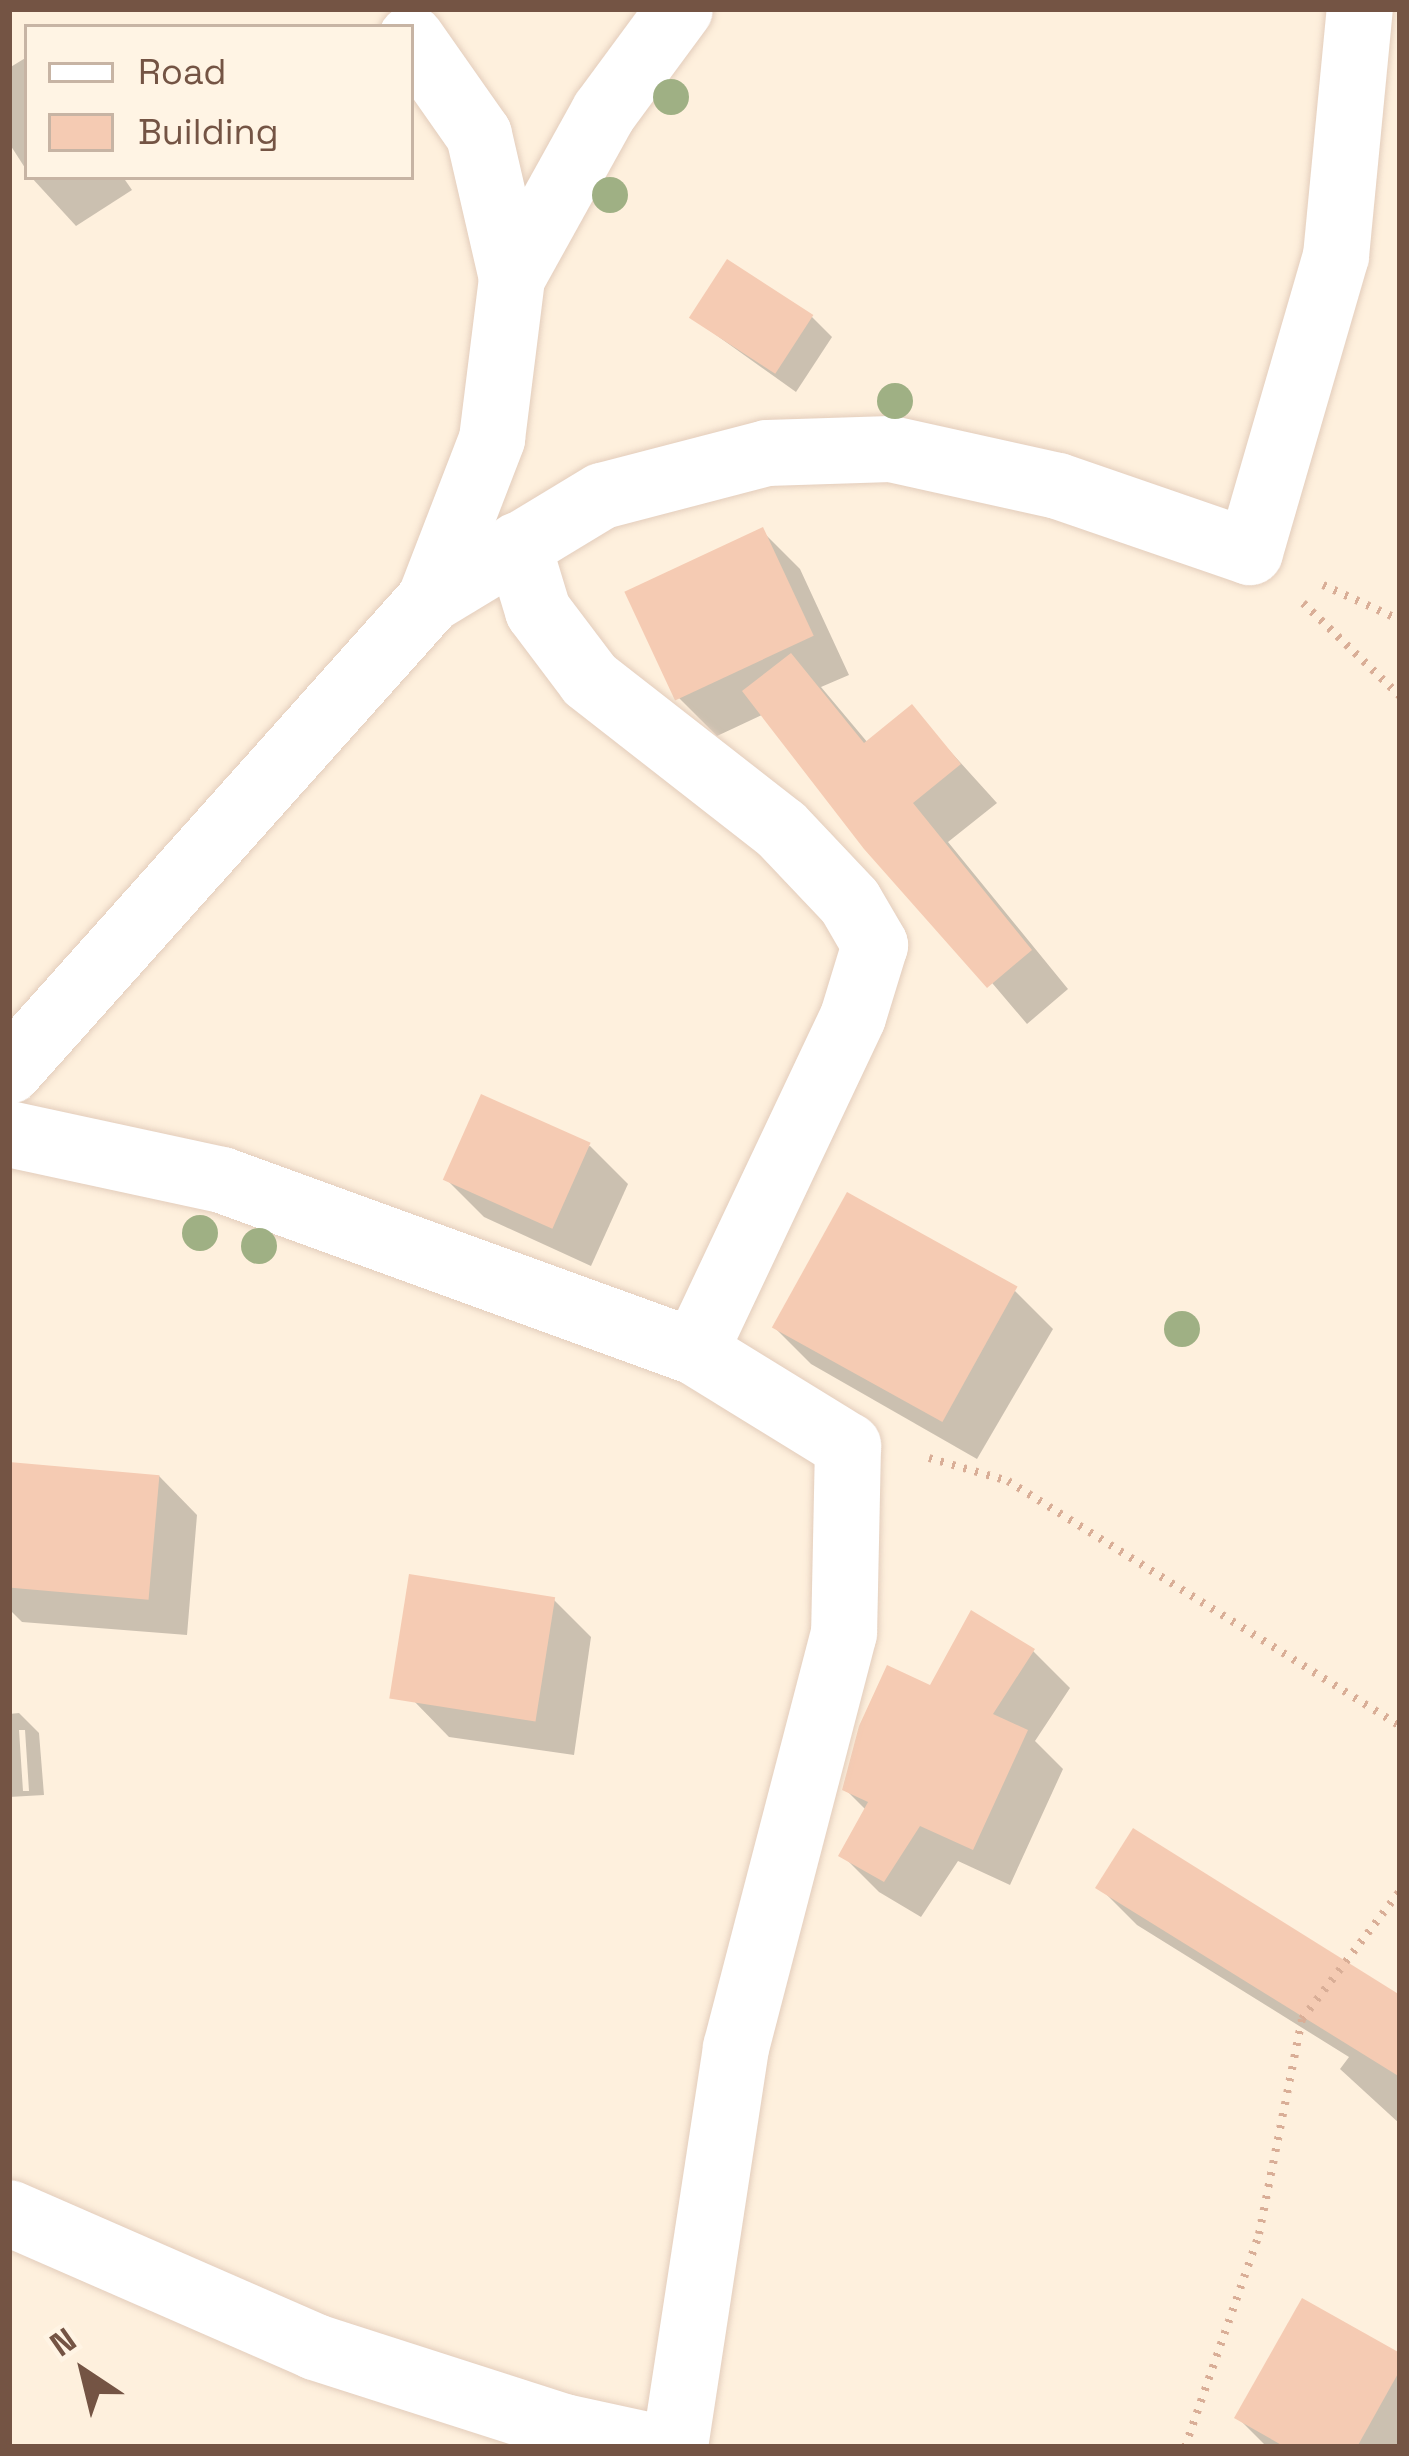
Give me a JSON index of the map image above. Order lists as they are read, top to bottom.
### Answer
{
  "legend": ["Road", "Building"],
  "north": "top left"
}
